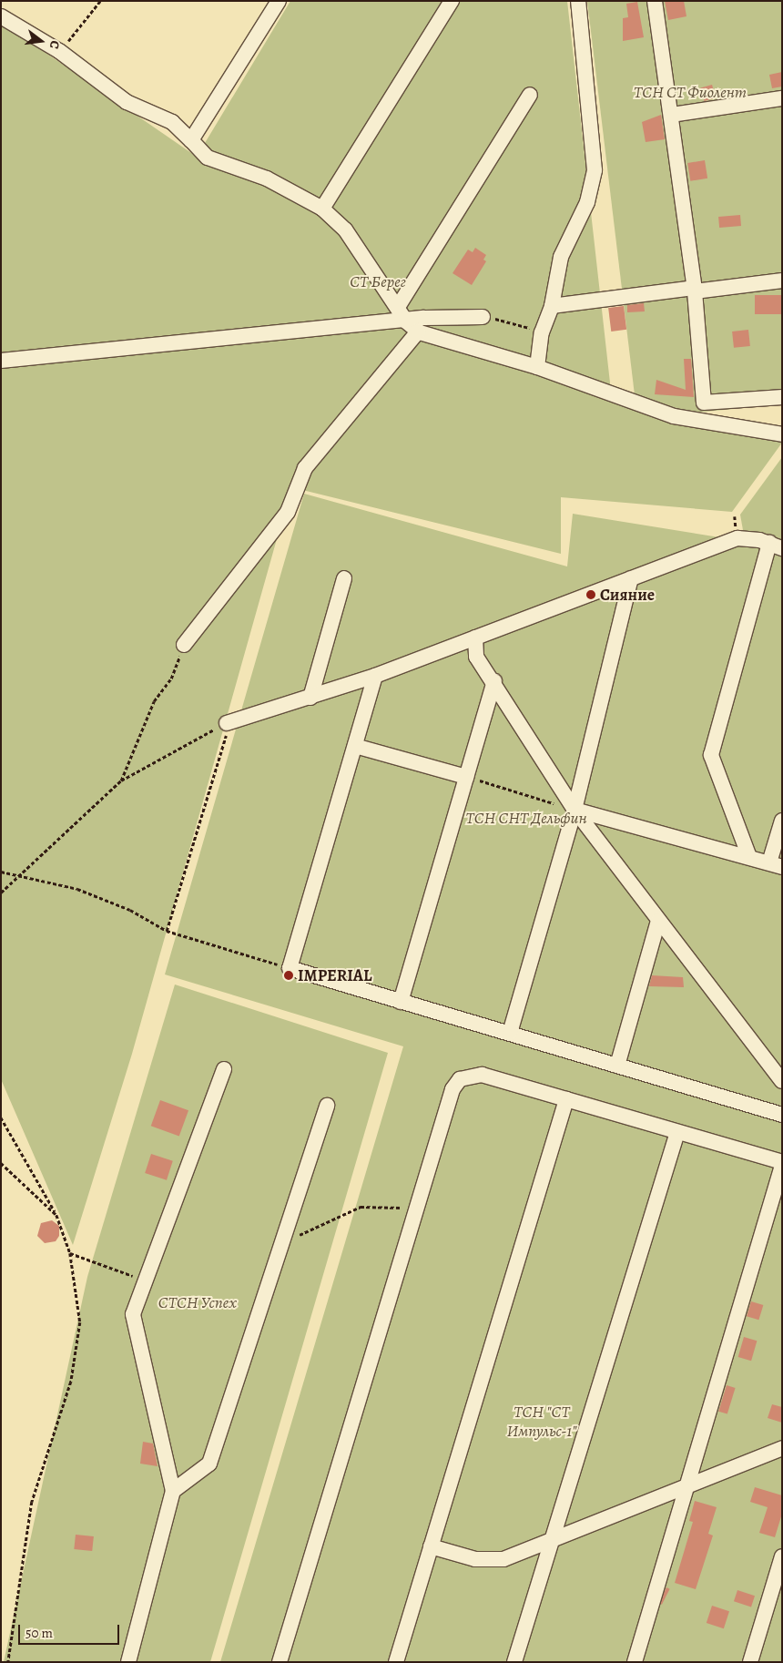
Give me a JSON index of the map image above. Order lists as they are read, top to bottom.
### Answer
{
  "parks": [
    "ТСН СТ Фиолент",
    "СТ Берег",
    "ТСН СНТ Дельфин",
    "СТСН Успех",
    "ТСН \"СТ Импульс-1\""
  ],
  "places": ["Сияние", "IMPERIAL"],
  "scale_bar": "50 m",
  "north": "right"
}
